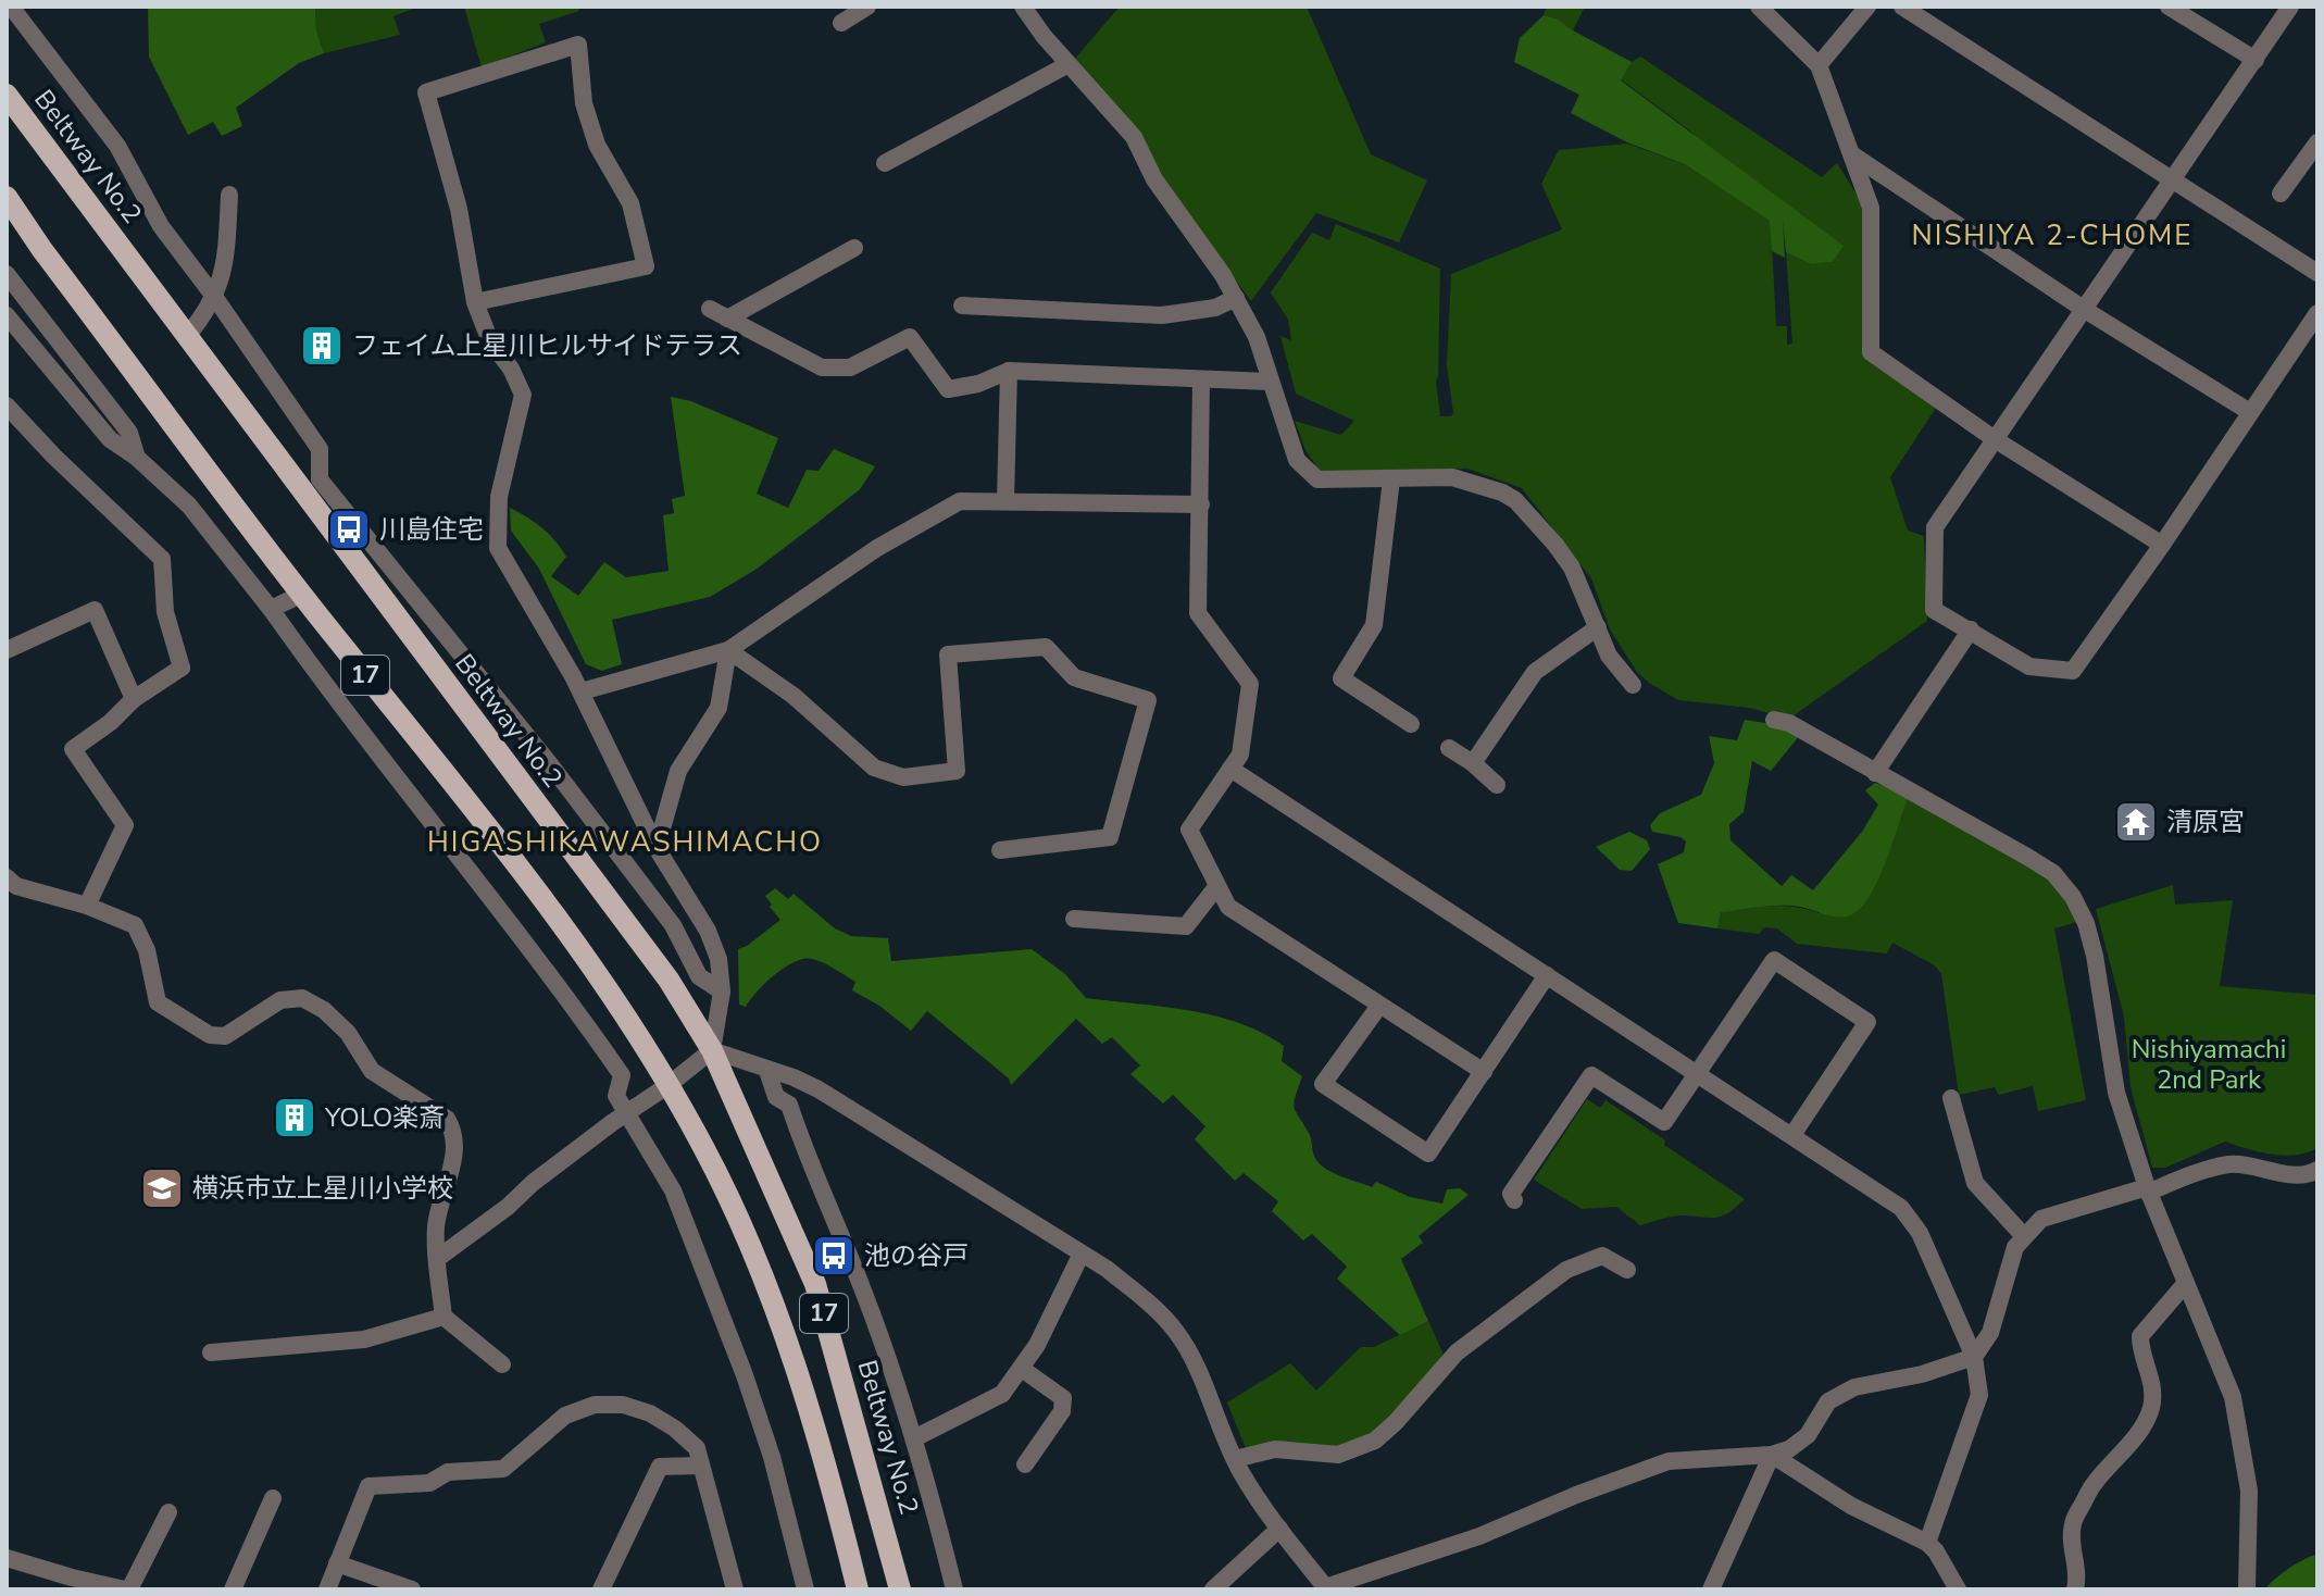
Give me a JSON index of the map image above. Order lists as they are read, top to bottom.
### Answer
{
  "streets": {
    "main road": ["Beltway No.2", "17"]
  },
  "districts": ["NISHIYA 2-CHOME", "HIGASHIKAWASHIMACHO"],
  "parks": ["Nishiyamachi 2nd Park"],
  "places": {
    "building": ["フェイム上星川ヒルサイドテラス", "YOLO楽斎"],
    "bus stop": ["川島住宅", "池の谷戸"],
    "temple": ["清原宮"],
    "school or university": ["横浜市立上星川小学校"]
  }
}
